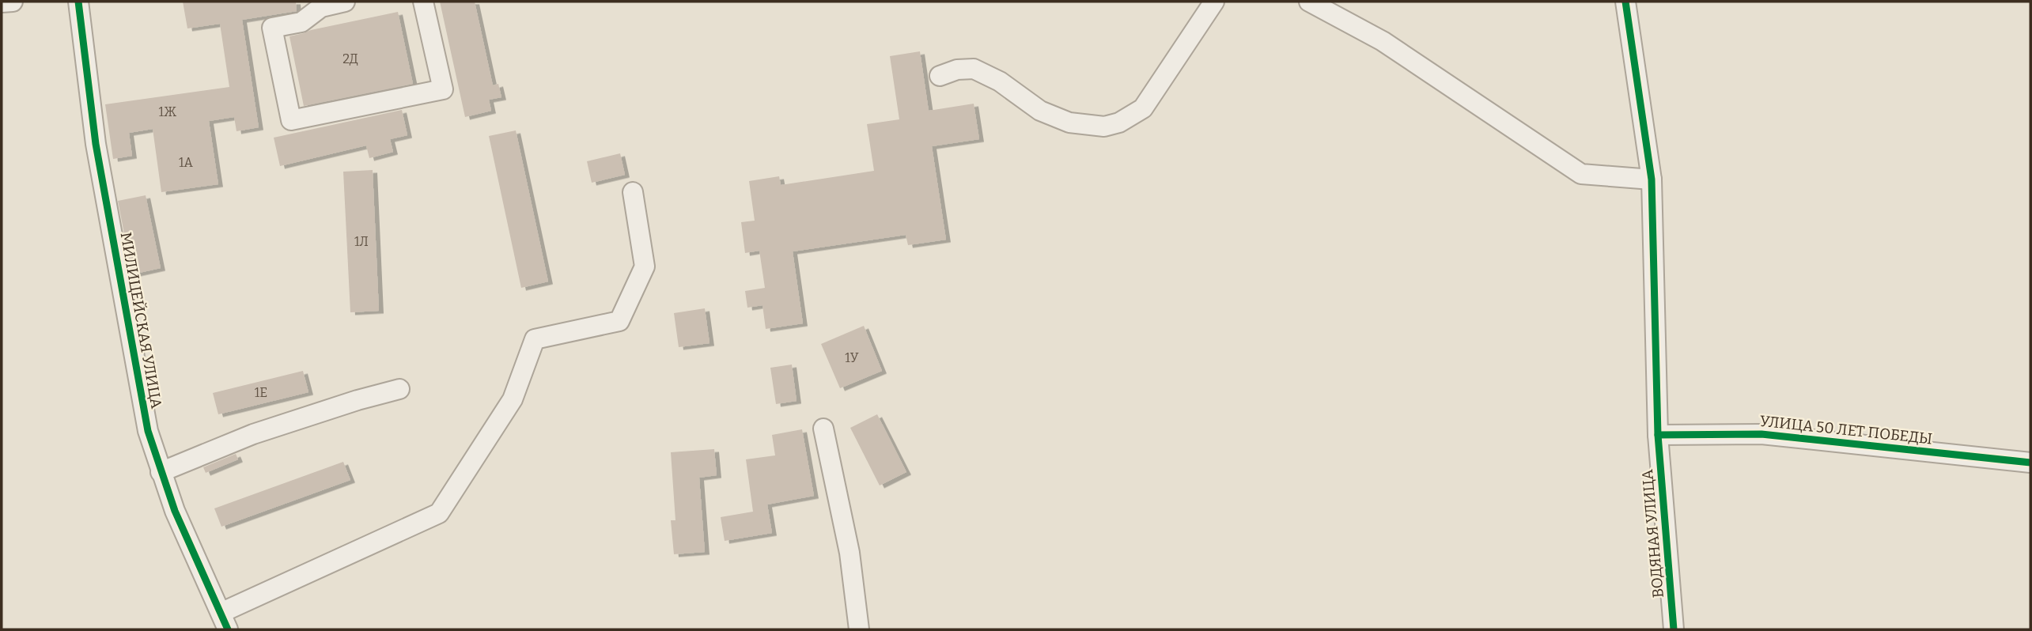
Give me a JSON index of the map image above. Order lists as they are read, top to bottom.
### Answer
{
  "streets": {
    "street": ["МИЛИЦЕЙСКАЯ УЛИЦА", "УЛИЦА 50 ЛЕТ ПОБЕДЫ", "ВОДЯНАЯ УЛИЦА"]
  },
  "crossings": [
    ["УЛИЦА 50 ЛЕТ ПОБЕДЫ", "ВОДЯНАЯ УЛИЦА"]
  ],
  "house_numbers": [
    "2Д",
    "1Ж",
    "1А",
    "1Л",
    "1У",
    "1Е"
  ]
}
